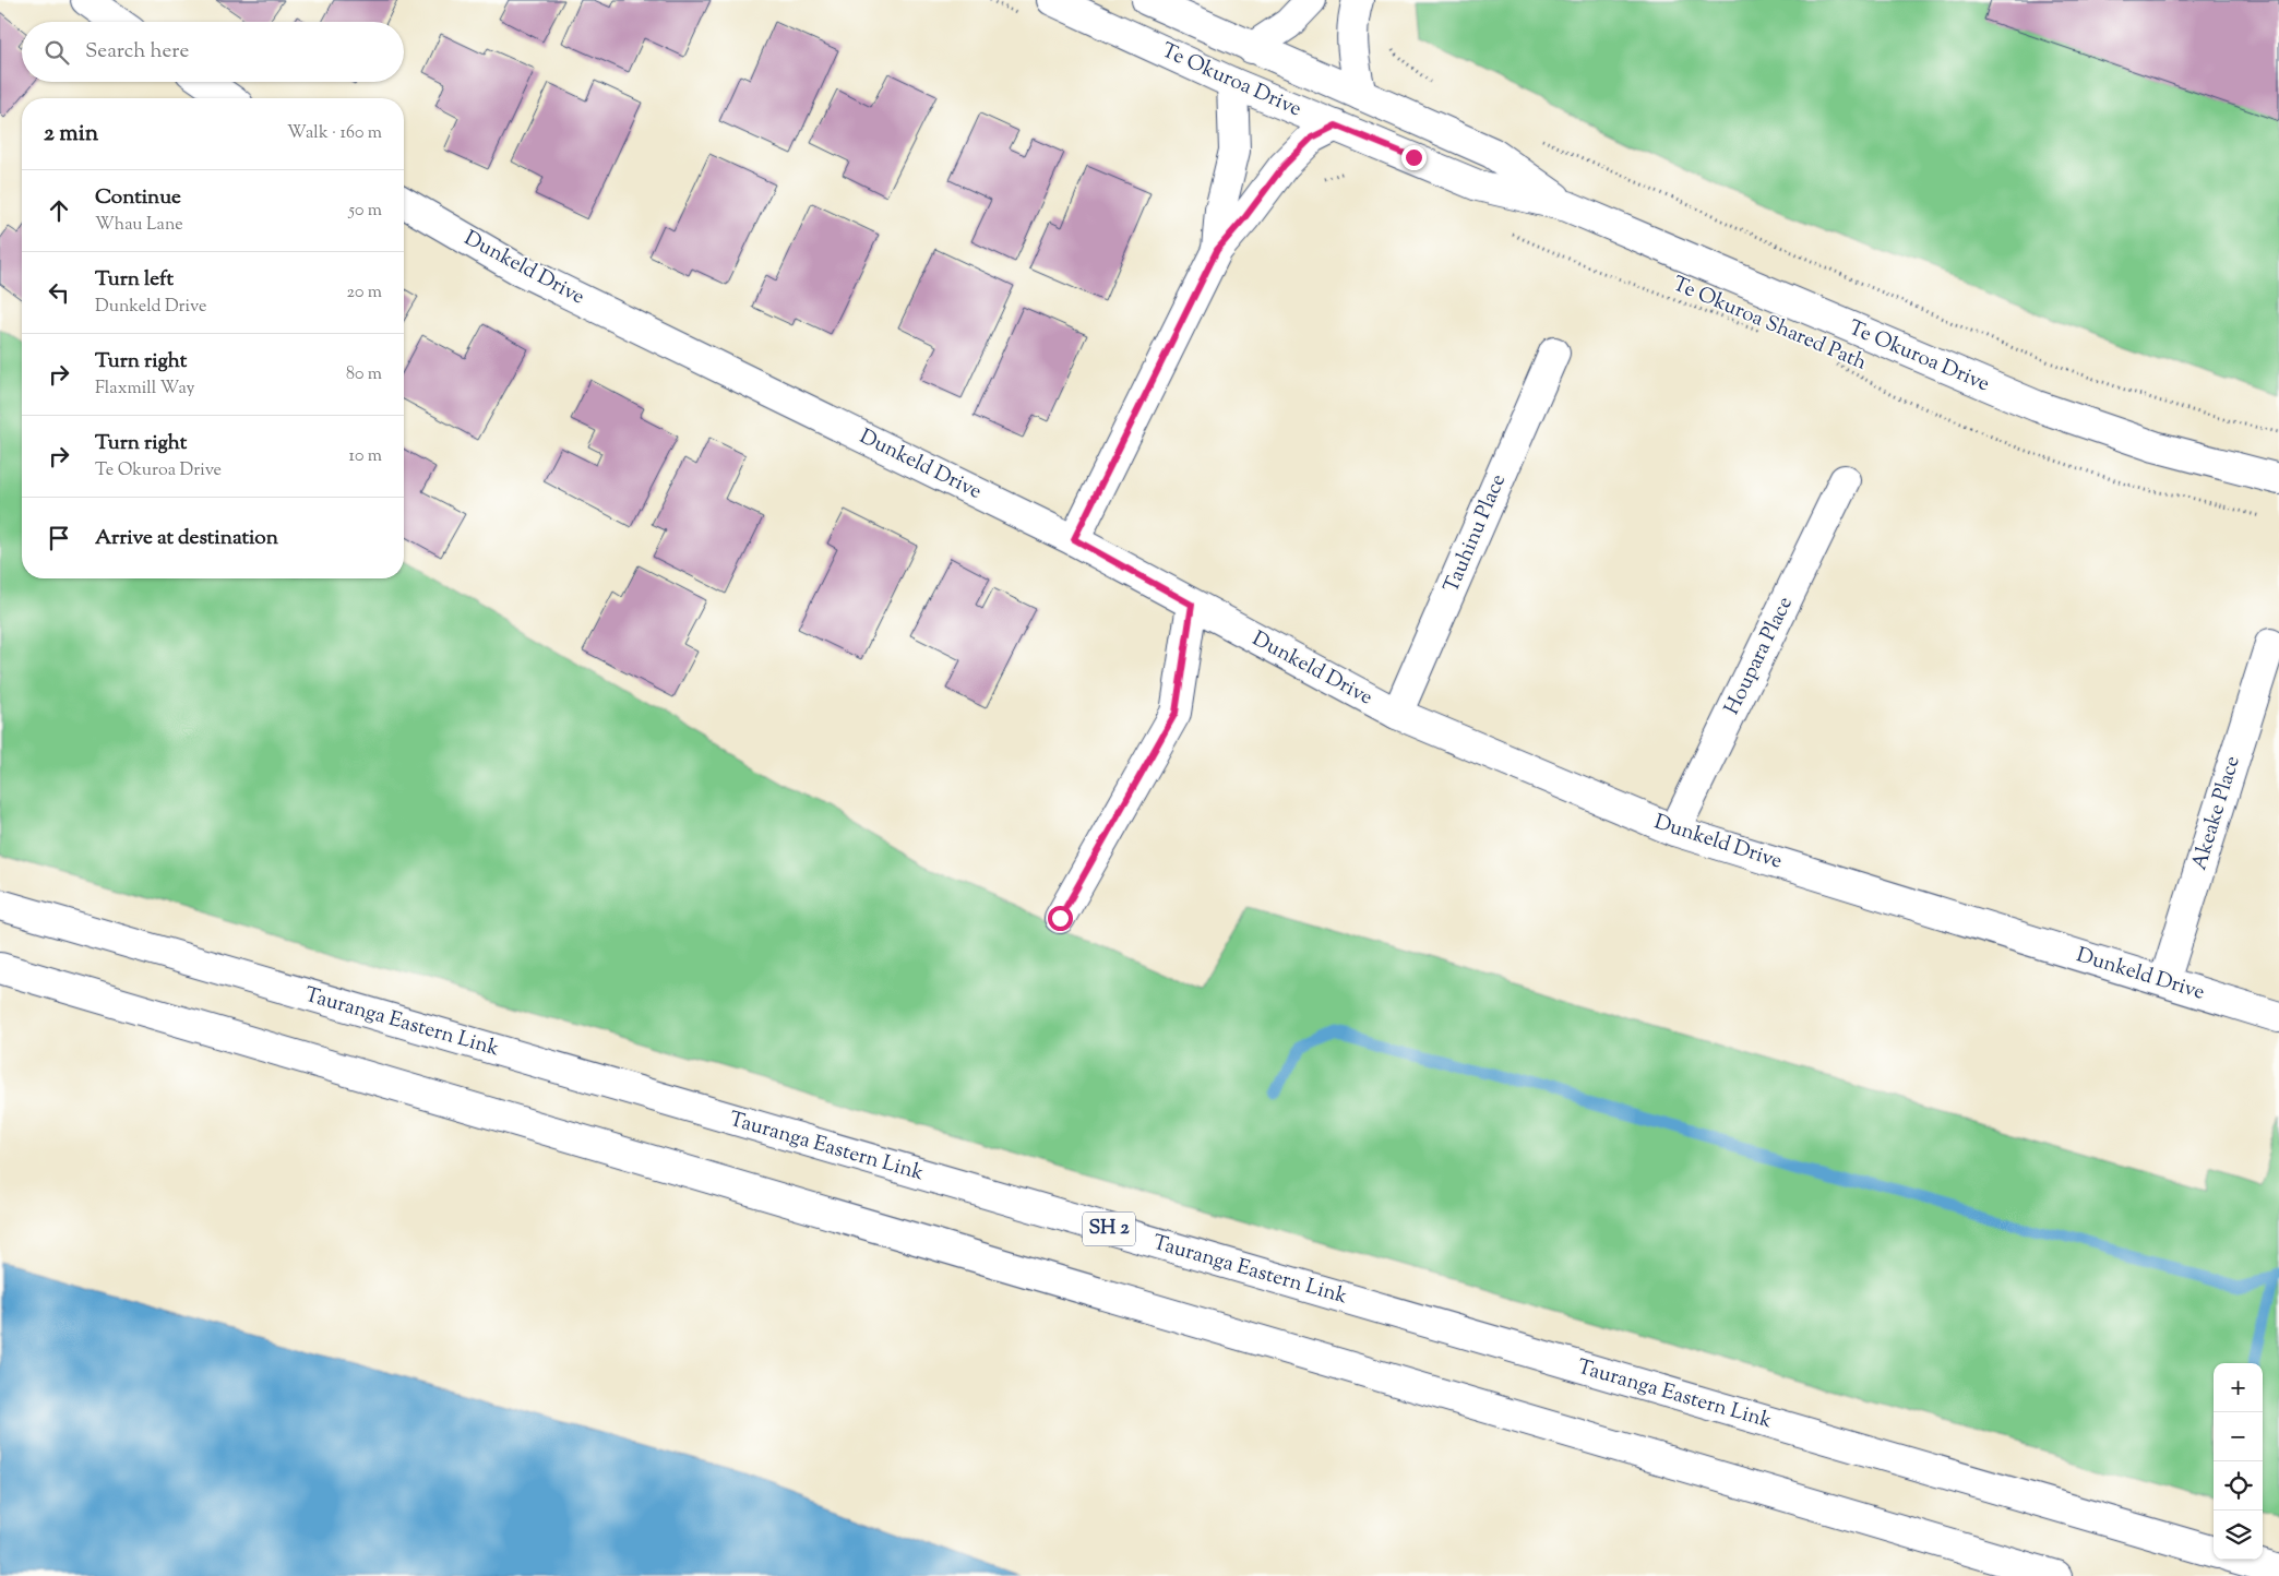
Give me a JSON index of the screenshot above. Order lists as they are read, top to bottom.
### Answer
{
  "streets": {
    "main road": [
      "Te Okuroa Drive",
      "Dunkeld Drive",
      "Tauhinu Place",
      "Houpara Place",
      "Akeake Place",
      "Tauranga Eastern Link",
      "SH 2"
    ],
    "path": ["Te Okuroa Shared Path"]
  },
  "crossings": [
    ["Dunkeld Drive", "Tauhinu Place"],
    ["Dunkeld Drive", "Houpara Place"],
    ["Dunkeld Drive", "Akeake Place"]
  ],
  "page": {
    "search": "Search here",
    "heading": ["2 min", "Walk · 160 m"],
    "list": [
      ["Continue", "Whau Lane", "50 m"],
      ["Turn left", "Dunkeld Drive", "20 m"],
      ["Turn right", "Flaxmill Way", "80 m"],
      ["Turn right", "Te Okuroa Drive", "10 m"],
      "Arrive at destination"
    ],
    "map_buttons": ["+", "−"]
  }
}
